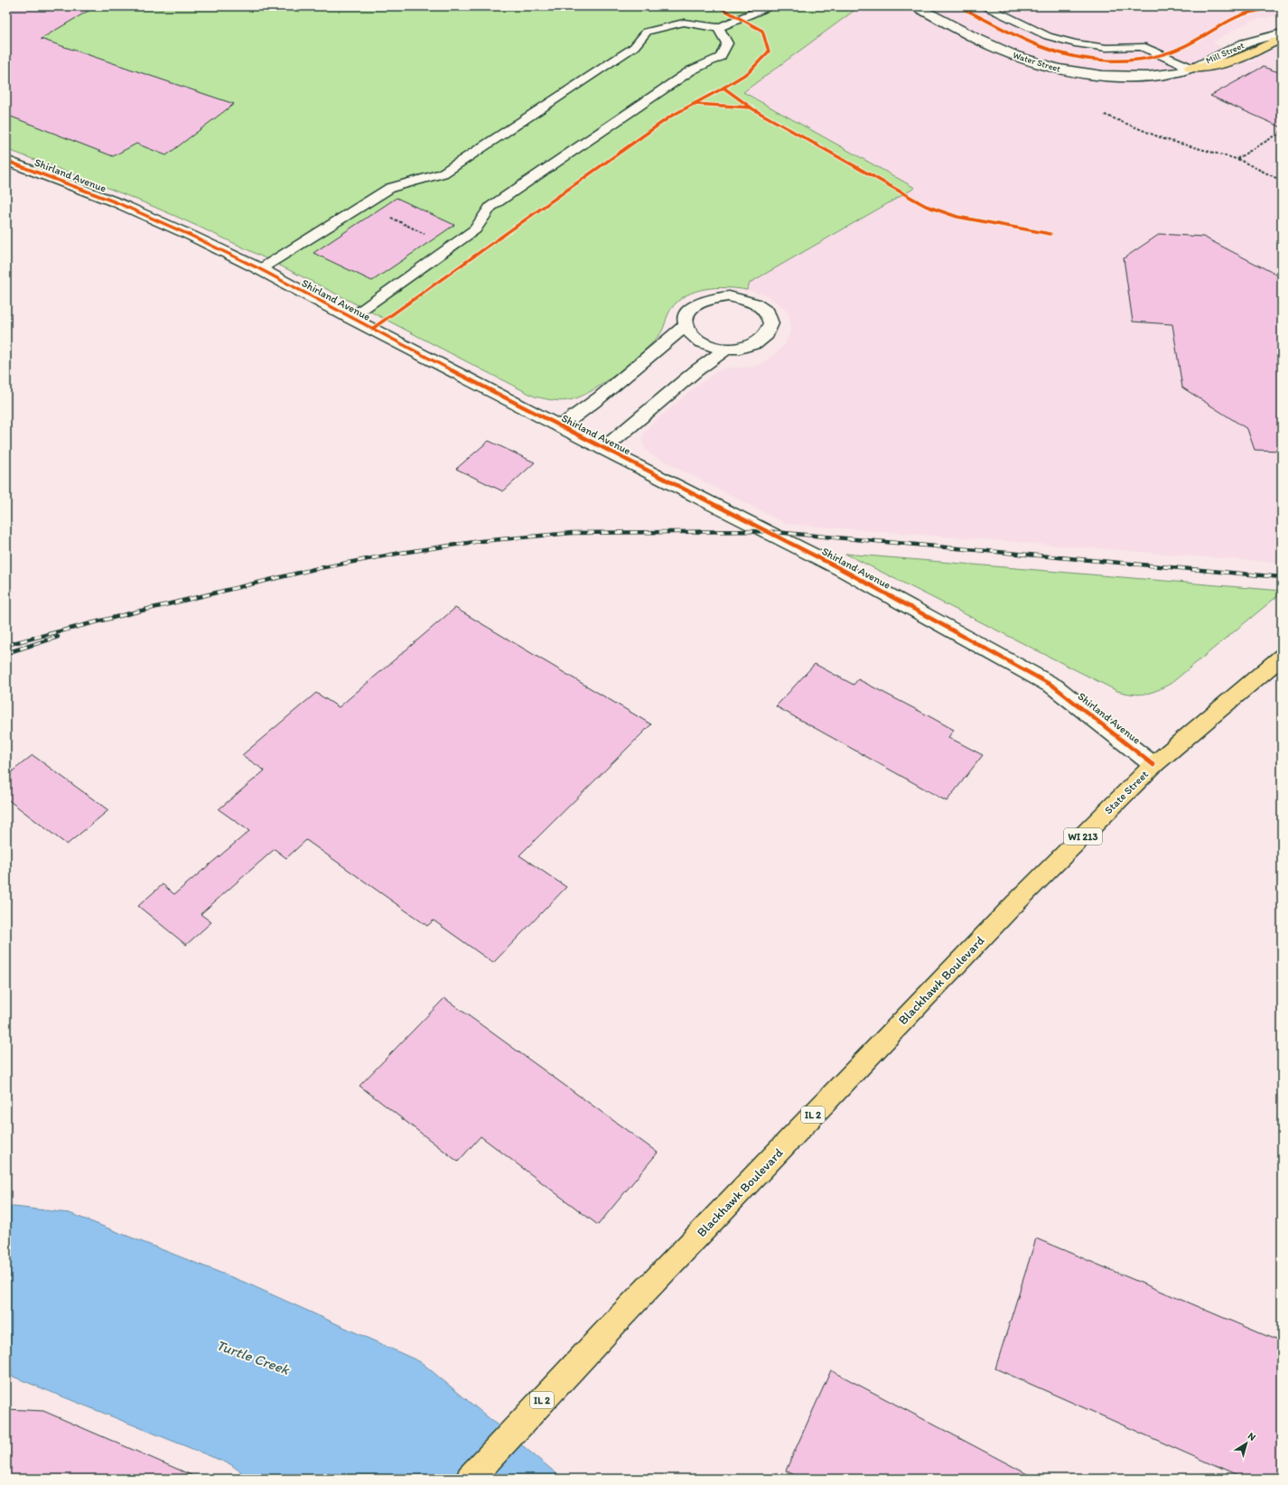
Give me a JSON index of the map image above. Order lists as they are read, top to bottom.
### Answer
{
  "streets": {
    "main road": [
      "State Street",
      "WI 213",
      "Blackhawk Boulevard",
      "IL 2"
    ],
    "street": ["Mill Street", "Water Street", "Shirland Avenue"]
  },
  "crossings": [
    ["Mill Street", "Water Street"],
    ["Shirland Avenue", "State Street"],
    ["State Street", "Blackhawk Boulevard"]
  ],
  "water": ["Turtle Creek"],
  "north": "top right"
}
